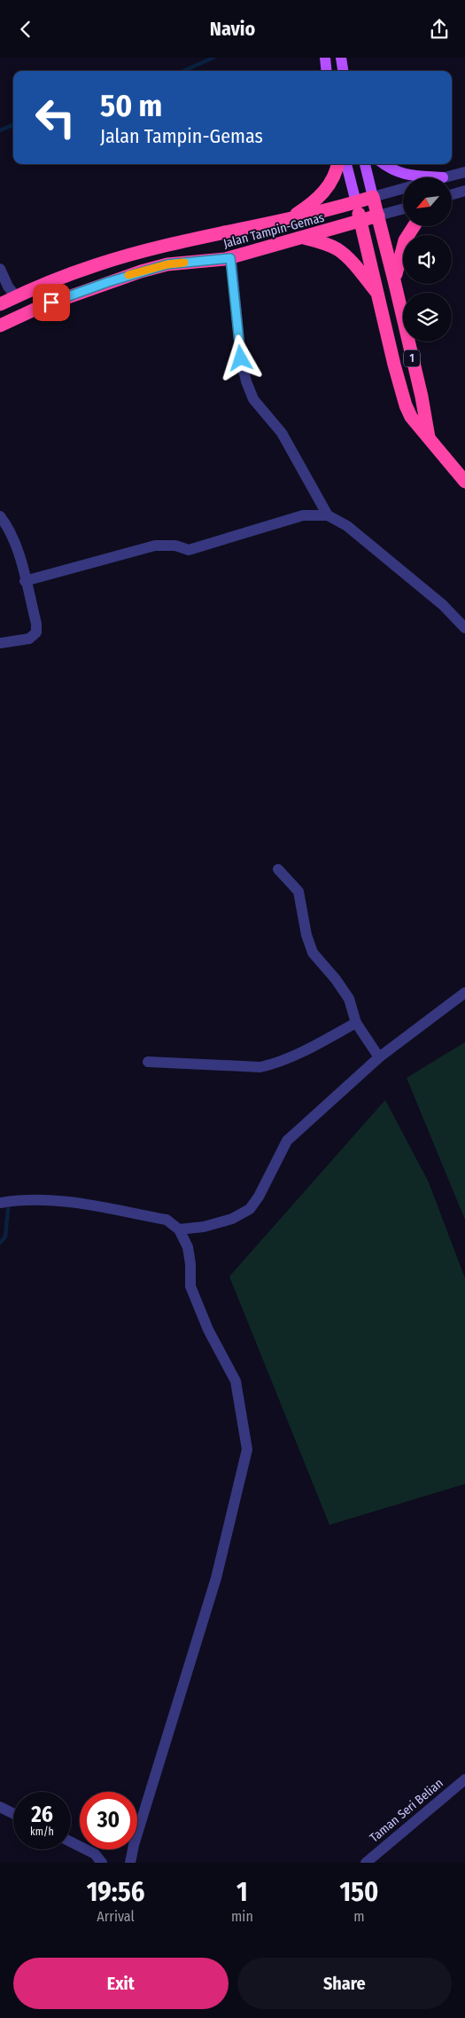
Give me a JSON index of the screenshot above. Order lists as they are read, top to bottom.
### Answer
{
  "streets": {
    "highway": ["Jalan Tampin-Gemas", "1"],
    "street": ["Taman Seri Belian"]
  },
  "crossings": [
    ["Jalan Tampin-Gemas", "1"]
  ],
  "north": "bottom left",
  "page": {
    "header": "Navio",
    "turn": ["50 m", "Jalan Tampin-Gemas"],
    "speed": "26 km/h",
    "limit": "30",
    "eta": [
      "19:56",
      "Arrival",
      "1",
      "min",
      "150",
      "m"
    ],
    "buttons": ["Exit", "Share"]
  }
}
